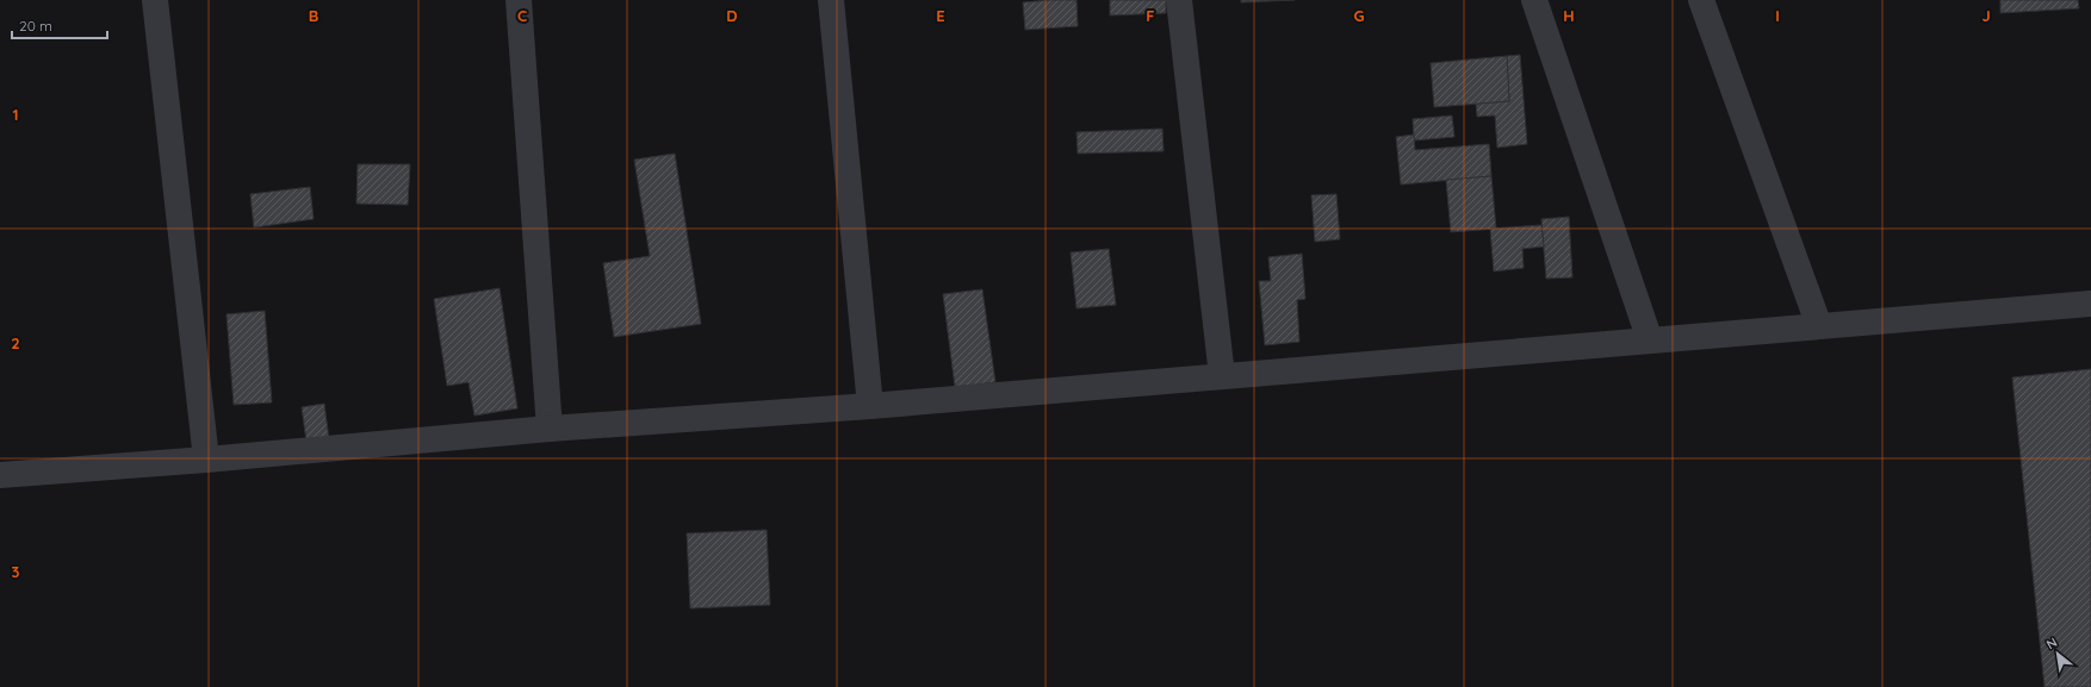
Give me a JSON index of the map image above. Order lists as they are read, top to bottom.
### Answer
{
  "scale_bar": "20 m",
  "north": "top left",
  "grid": {
    "columns": [
      "B",
      "C",
      "D",
      "E",
      "F",
      "G",
      "H",
      "I",
      "J"
    ],
    "rows": ["1", "2", "3"]
  }
}
